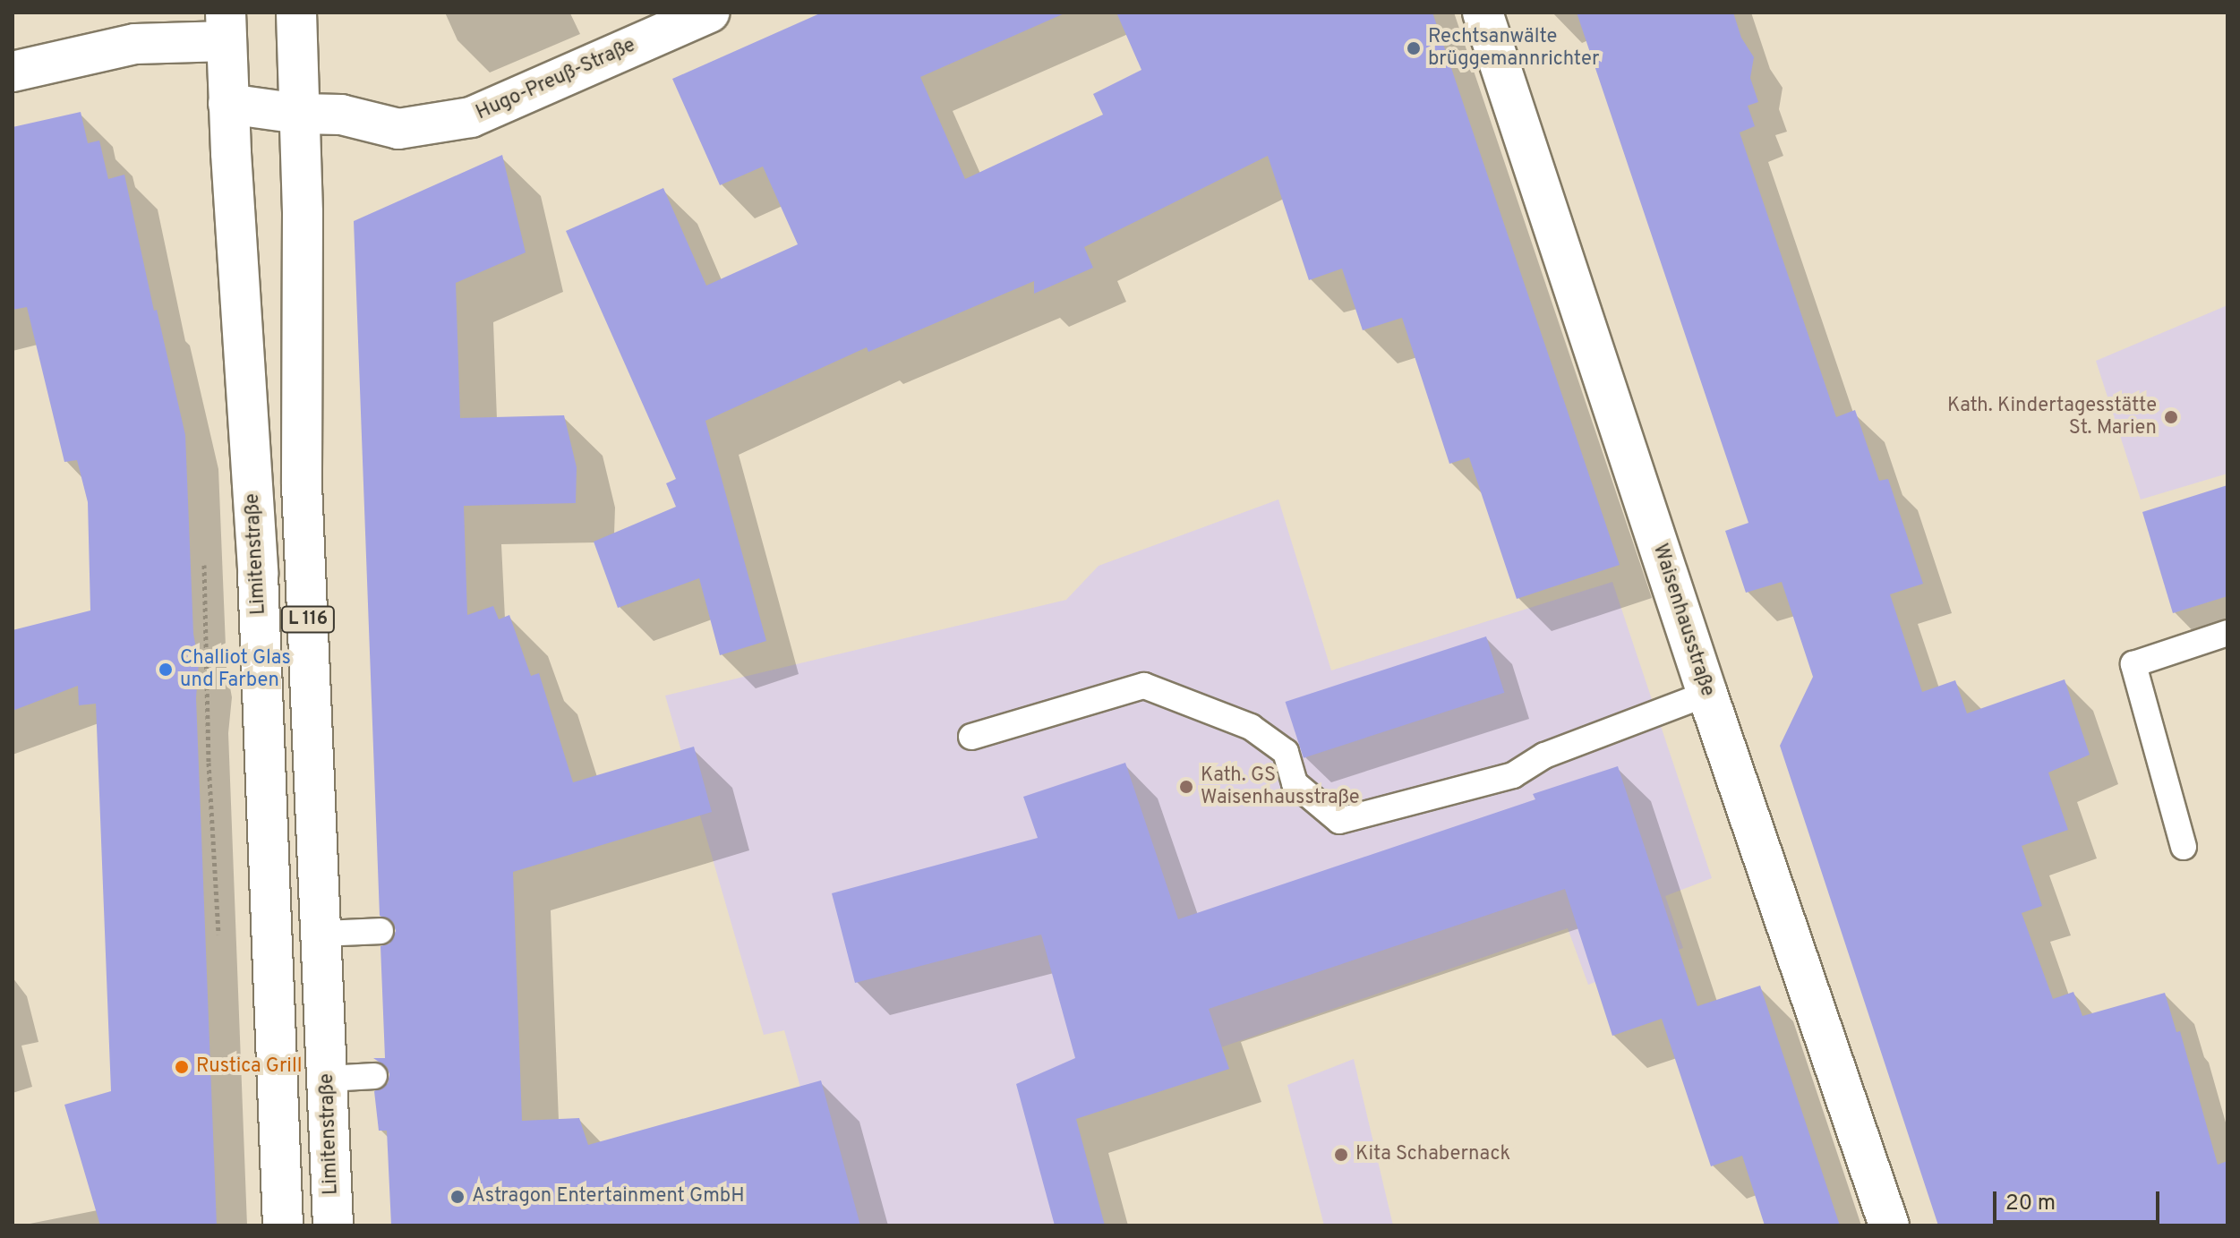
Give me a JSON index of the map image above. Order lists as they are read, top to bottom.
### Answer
{
  "streets": {
    "main road": [
      "Hugo-Preuß-Straße",
      "Limitenstraße",
      "L 116",
      "Waisenhausstraße"
    ]
  },
  "crossings": [
    ["Hugo-Preuß-Straße", "Limitenstraße"]
  ],
  "places": [
    "Rechtsanwälte brüggemannrichter",
    "Kath. Kindertagesstätte St. Marien",
    "Challiot Glas und Farben",
    "Kath. GS Waisenhausstraße",
    "Rustica Grill",
    "Kita Schabernack",
    "Astragon Entertainment GmbH"
  ],
  "scale_bar": "20 m"
}
